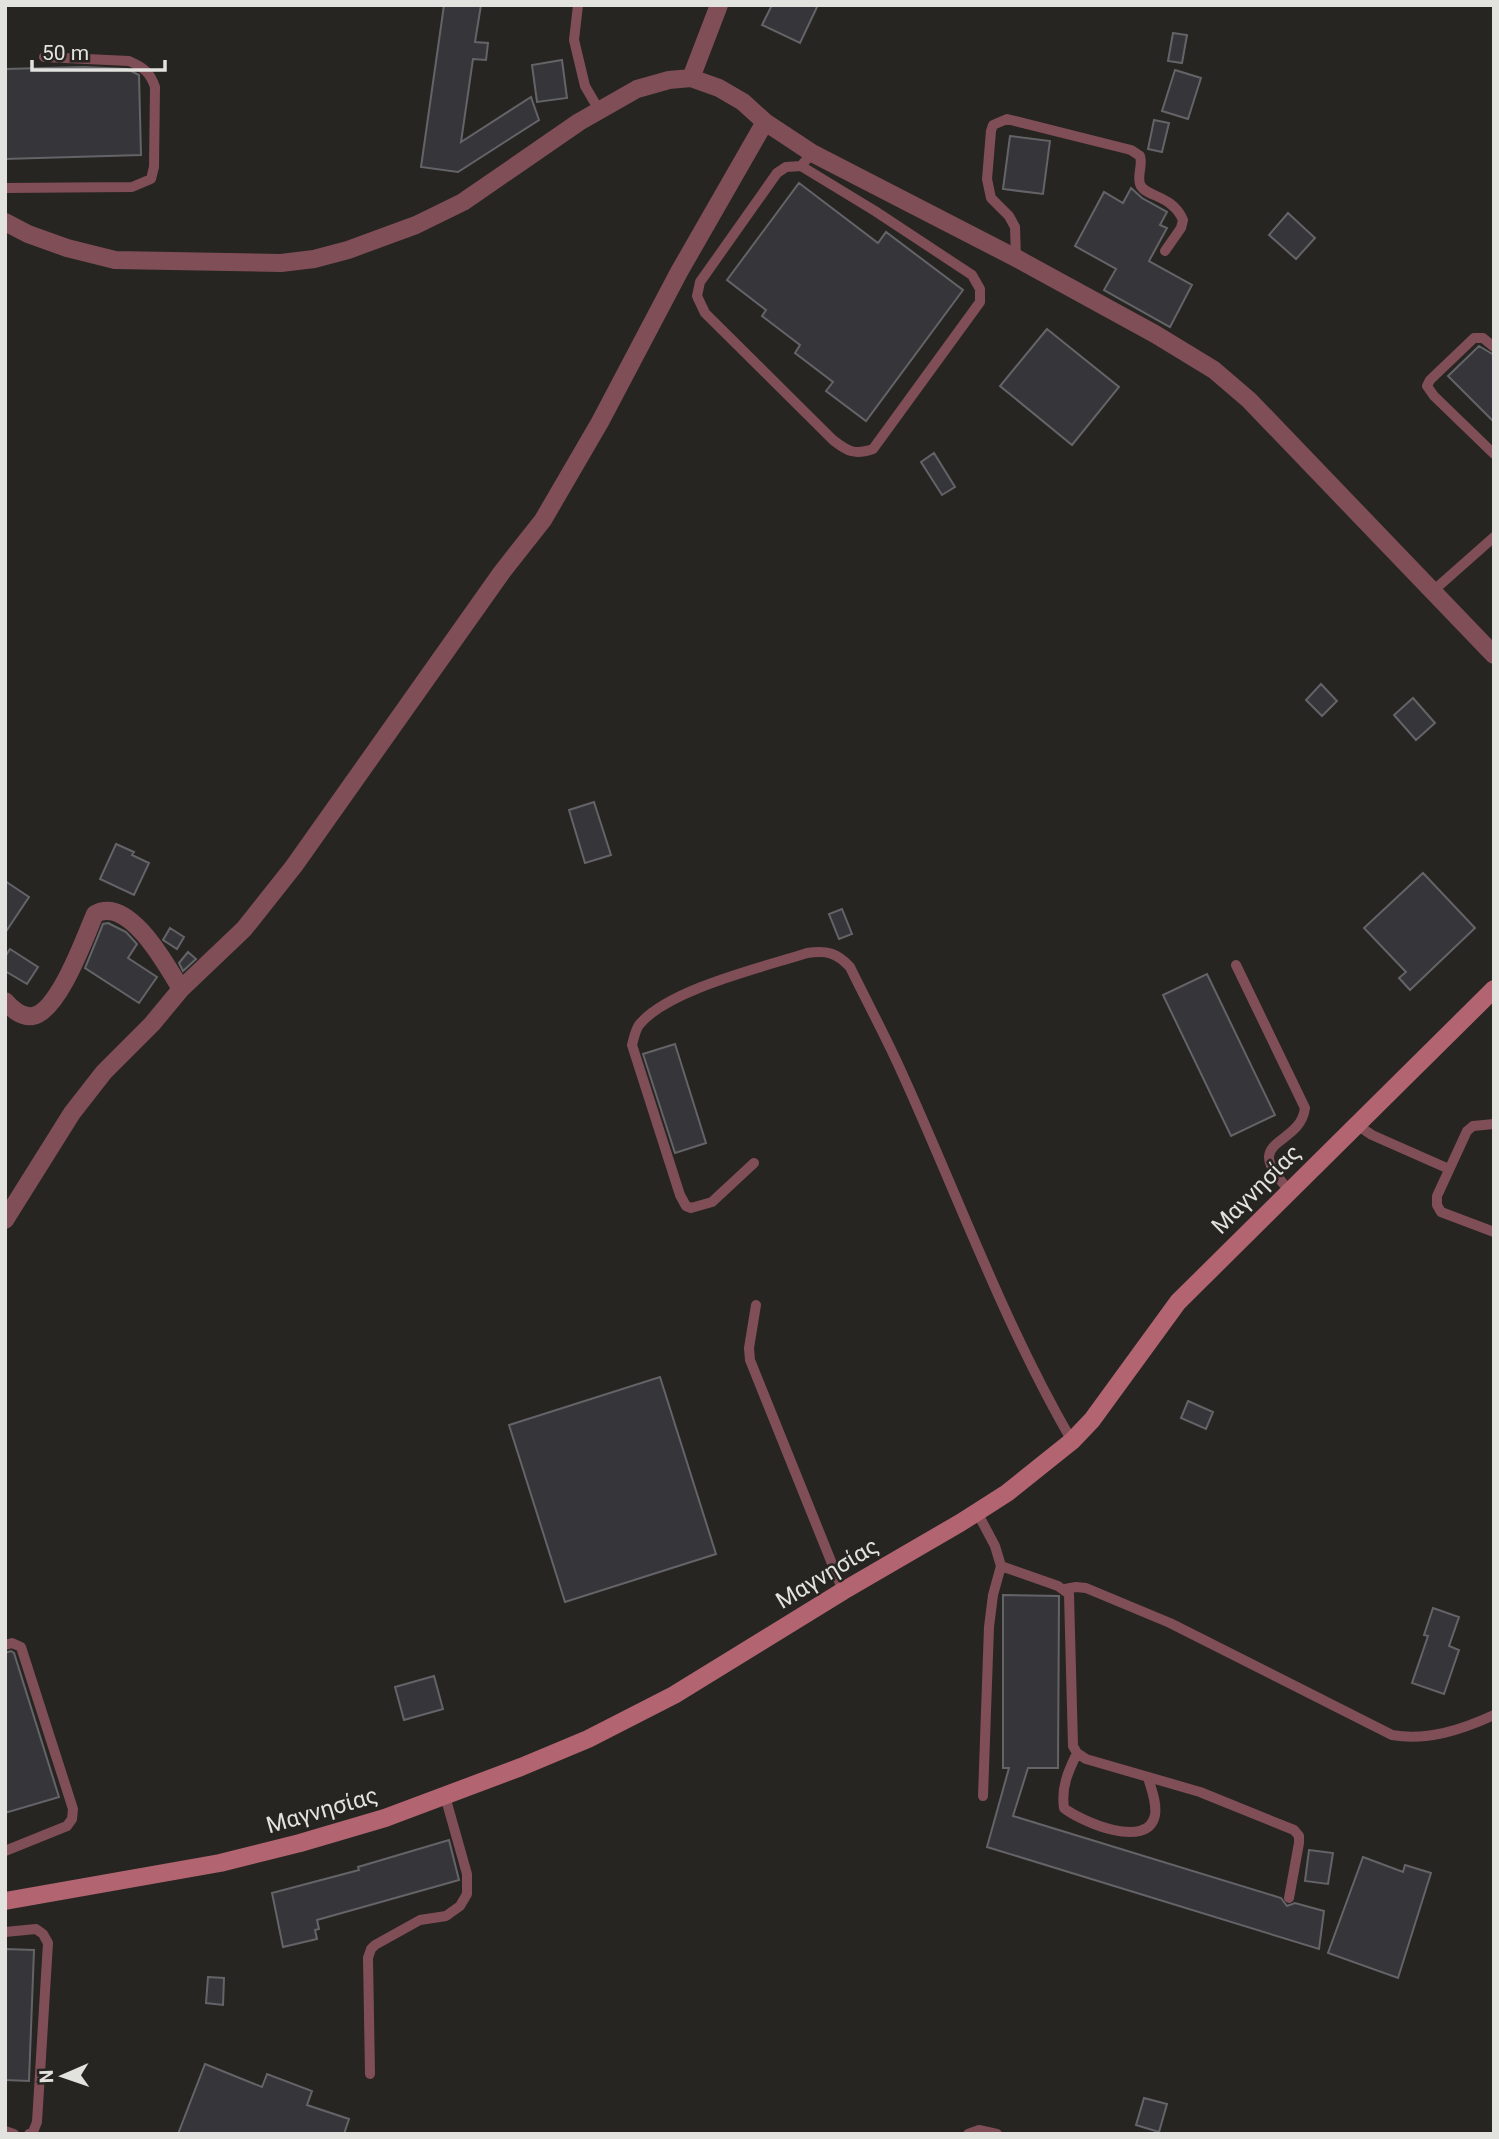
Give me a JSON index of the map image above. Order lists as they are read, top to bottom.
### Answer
{
  "streets": {
    "street": ["Μαγνησίας"]
  },
  "scale_bar": "50 m",
  "north": "left"
}
